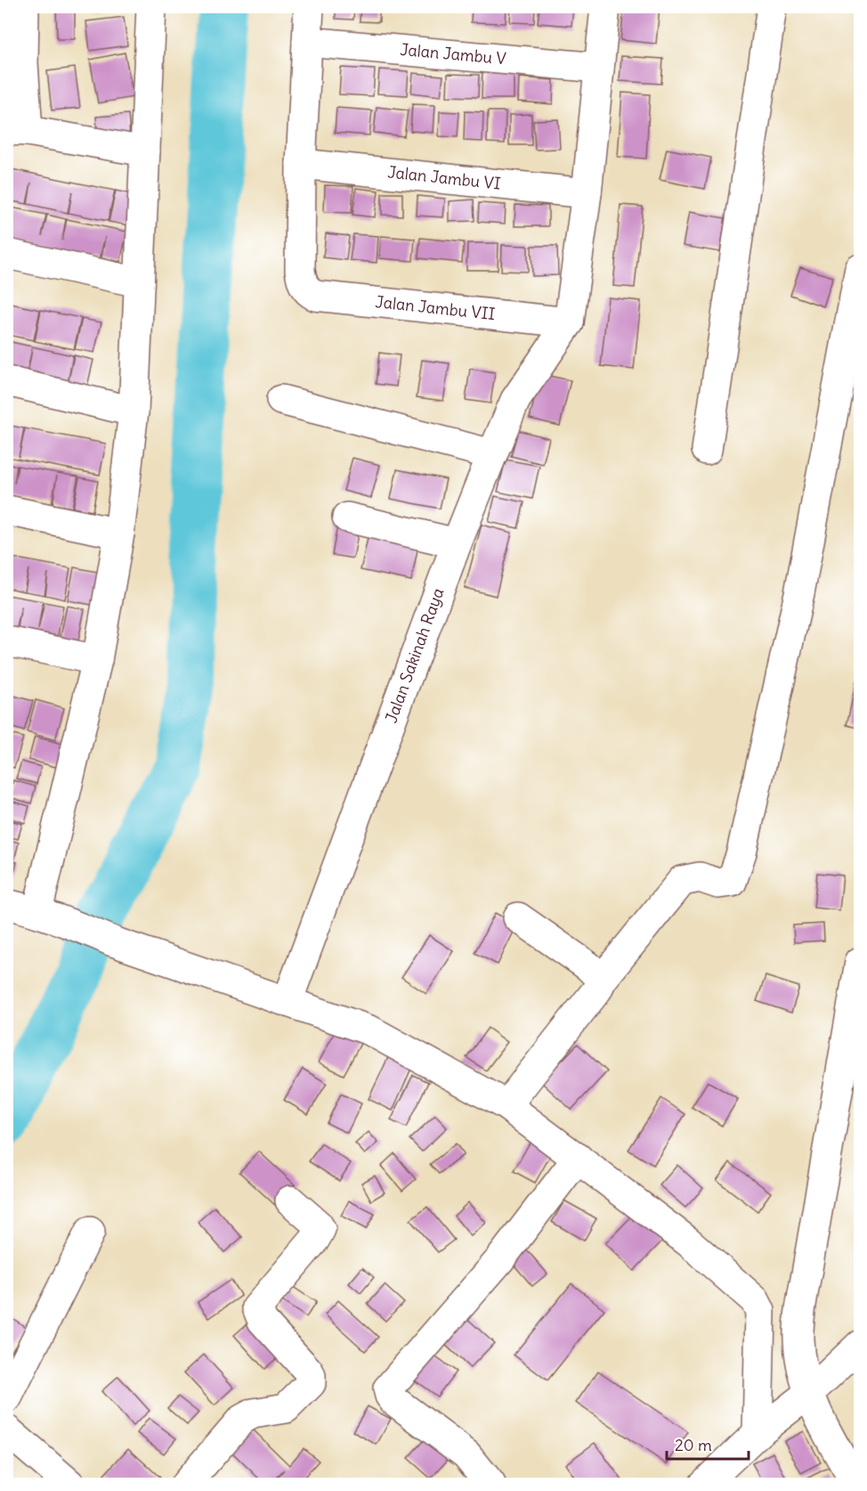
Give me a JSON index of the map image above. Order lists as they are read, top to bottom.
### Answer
{
  "streets": {
    "street": [
      "Jalan Jambu V",
      "Jalan Jambu VI",
      "Jalan Jambu VII",
      "Jalan Sakinah Raya"
    ]
  },
  "crossings": [
    ["Jalan Jambu VI", "Jalan Jambu VII"],
    ["Jalan Jambu VII", "Jalan Sakinah Raya"]
  ],
  "scale_bar": "20 m"
}
